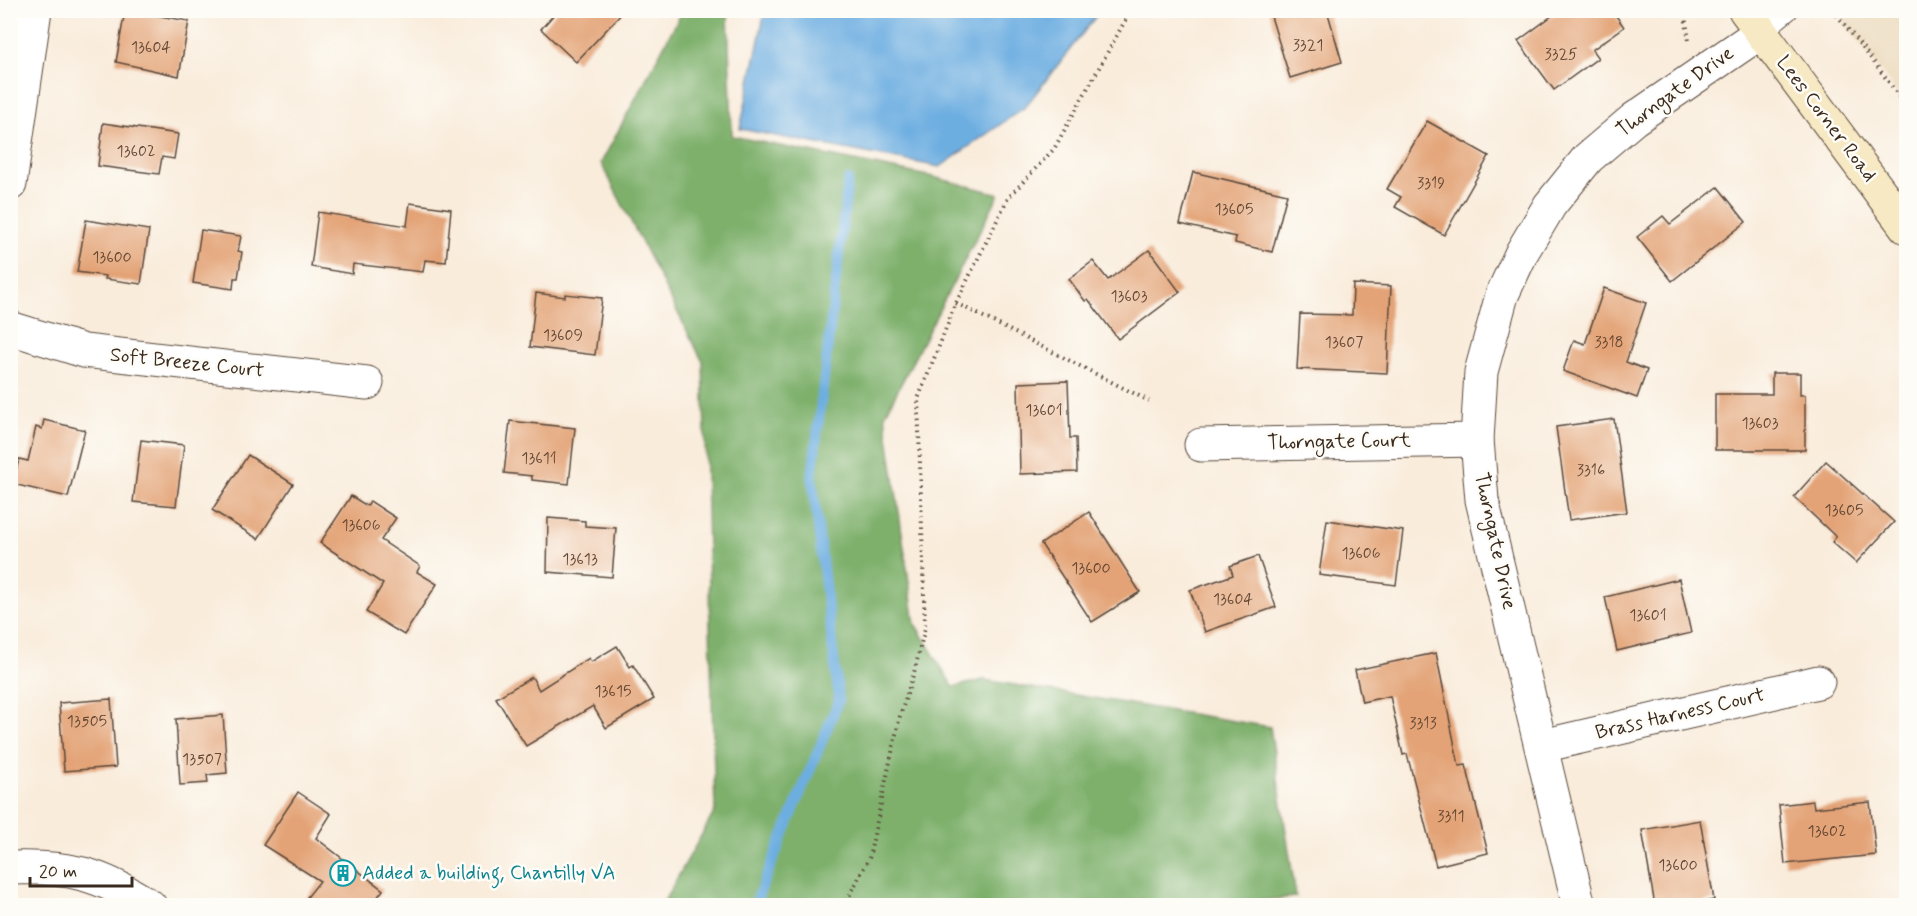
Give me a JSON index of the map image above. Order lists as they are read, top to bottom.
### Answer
{
  "streets": {
    "street": [
      "Thorngate Drive",
      "Lees Corner Road",
      "Soft Breeze Court",
      "Thorngate Court",
      "Brass Harness Court"
    ]
  },
  "crossings": [
    ["Thorngate Drive", "Lees Corner Road"],
    ["Thorngate Drive", "Thorngate Court"],
    ["Thorngate Drive", "Brass Harness Court"]
  ],
  "places": {
    "building": ["Added a building, Chantilly VA"]
  },
  "house_numbers": [
    "3321",
    "13604",
    "3325",
    "13602",
    "3319",
    "13605",
    "13600",
    "13603",
    "13609",
    "13607",
    "3318",
    "13601",
    "13603",
    "13611",
    "3316",
    "13605",
    "13606",
    "13606",
    "13613",
    "13600",
    "13604",
    "13601",
    "13615",
    "13505",
    "3313",
    "13507",
    "3311",
    "13602",
    "13600"
  ],
  "scale_bar": "20 m"
}
